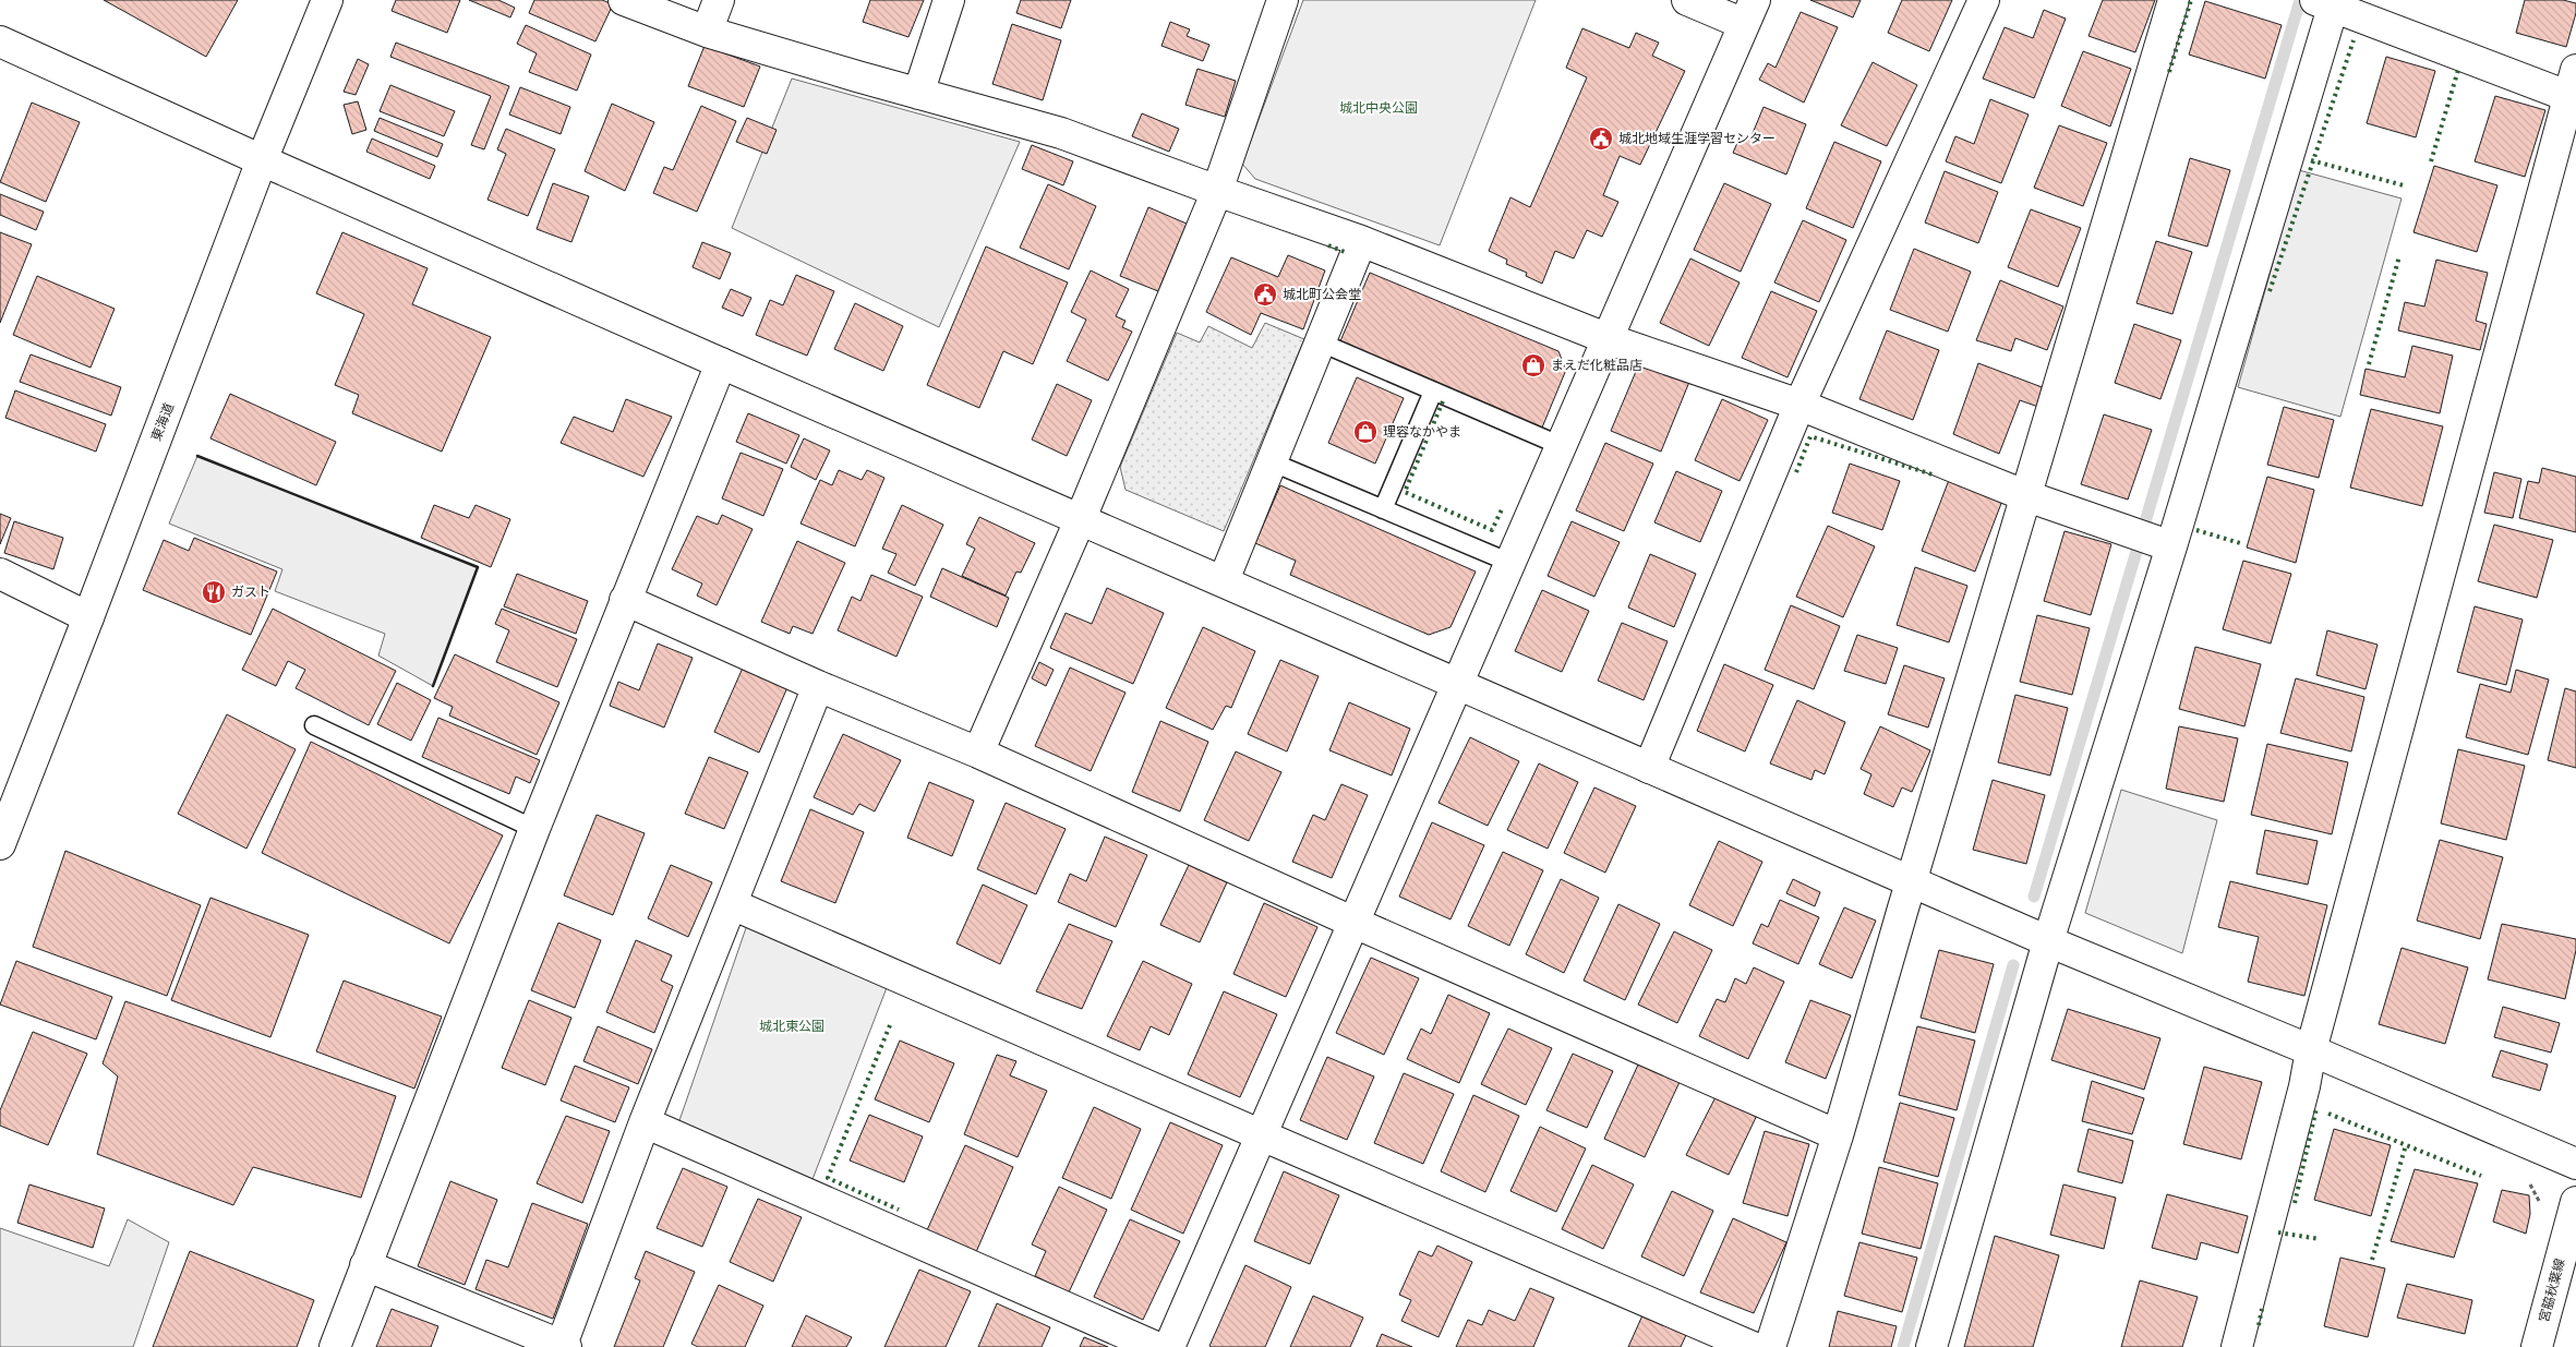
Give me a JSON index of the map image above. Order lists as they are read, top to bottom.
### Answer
{
  "streets": {
    "street": ["東海道", "宮脇秋葉線"]
  },
  "parks": ["城北中央公園", "城北東公園"],
  "places": {
    "public building": ["城北地域生涯学習センター", "城北町公会堂"],
    "shop": ["まえだ化粧品店", "理容なかやま"],
    "restaurant": ["ガスト"]
  }
}
